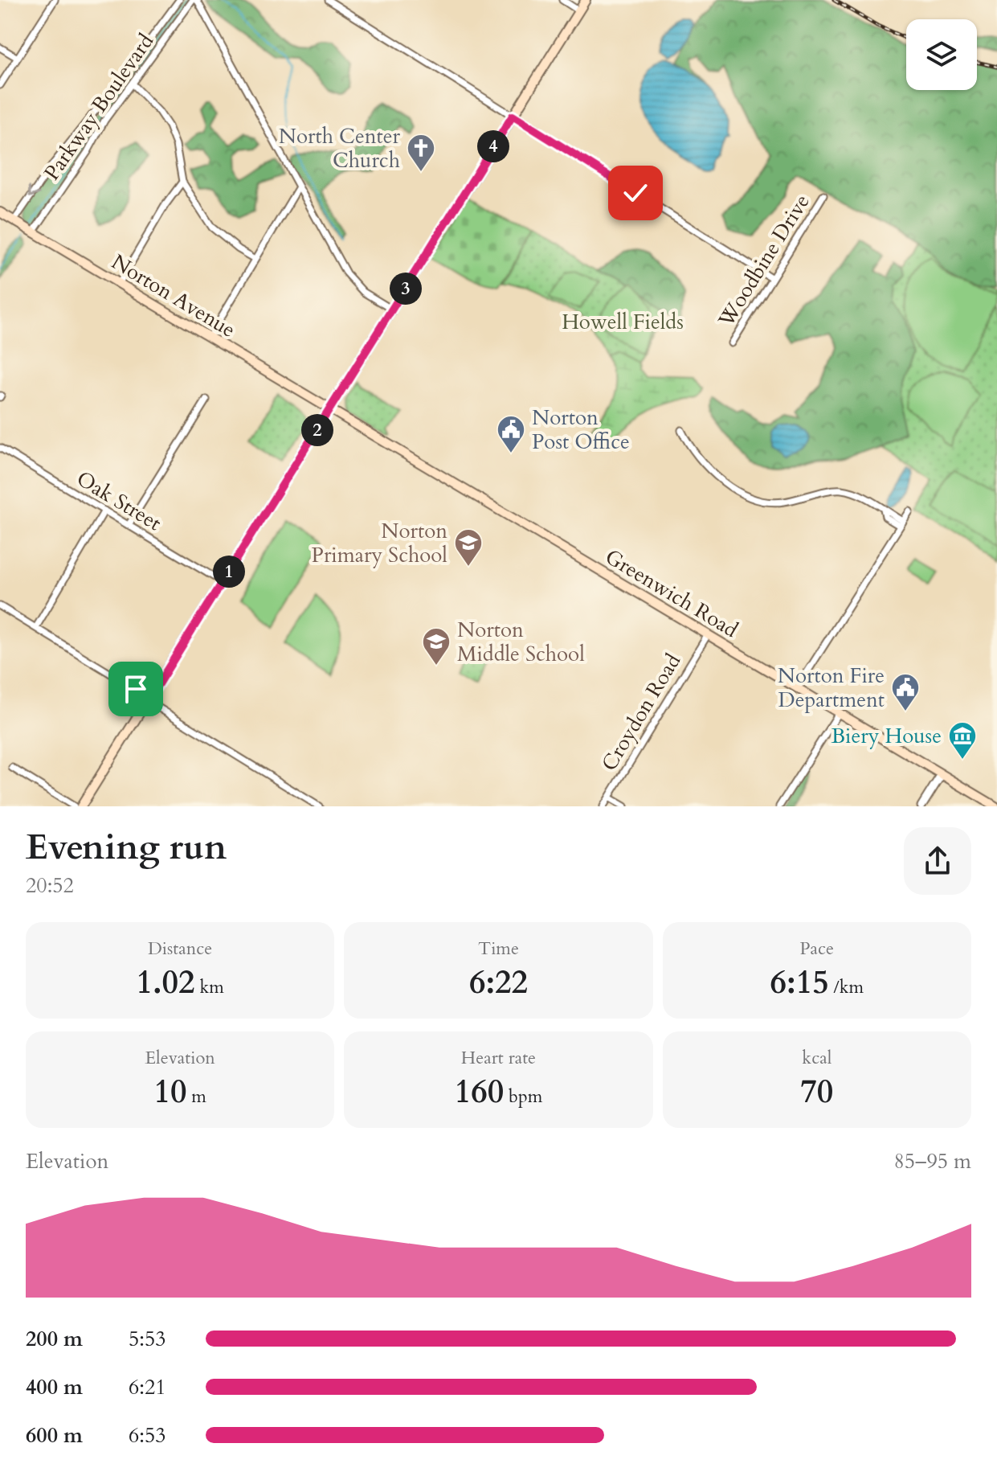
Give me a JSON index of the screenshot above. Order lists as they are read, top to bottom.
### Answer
{
  "streets": {
    "main road": ["Norton Avenue", "Greenwich Road"],
    "street": [
      "Parkway Boulevard",
      "Woodbine Drive",
      "Oak Street",
      "Croydon Road"
    ]
  },
  "crossings": [
    ["Parkway Boulevard", "Norton Avenue"],
    ["Norton Avenue", "Greenwich Road"],
    ["Greenwich Road", "Croydon Road"]
  ],
  "parks": ["Howell Fields"],
  "places": {
    "church": ["North Center Church"],
    "public building": ["Norton Post Office", "Norton Fire Department"],
    "school or university": ["Norton Primary School", "Norton Middle School"],
    "museum": ["Biery House"]
  },
  "page": {
    "pins": [
      "4",
      "3",
      "2",
      "1"
    ],
    "heading": ["Evening run", "20:52"],
    "stats": [
      ["Distance", "1.02 km"],
      ["Time", "6:22"],
      ["Pace", "6:15 /km"],
      ["Elevation", "10 m"],
      ["Heart rate", "160 bpm"],
      ["kcal", "70"]
    ],
    "chart": ["Elevation", "85–95 m"],
    "list": [
      {
        "name": "200 m",
        "note": "5:53"
      },
      {
        "name": "400 m",
        "note": "6:21"
      },
      {
        "name": "600 m",
        "note": "6:53"
      }
    ]
  }
}
